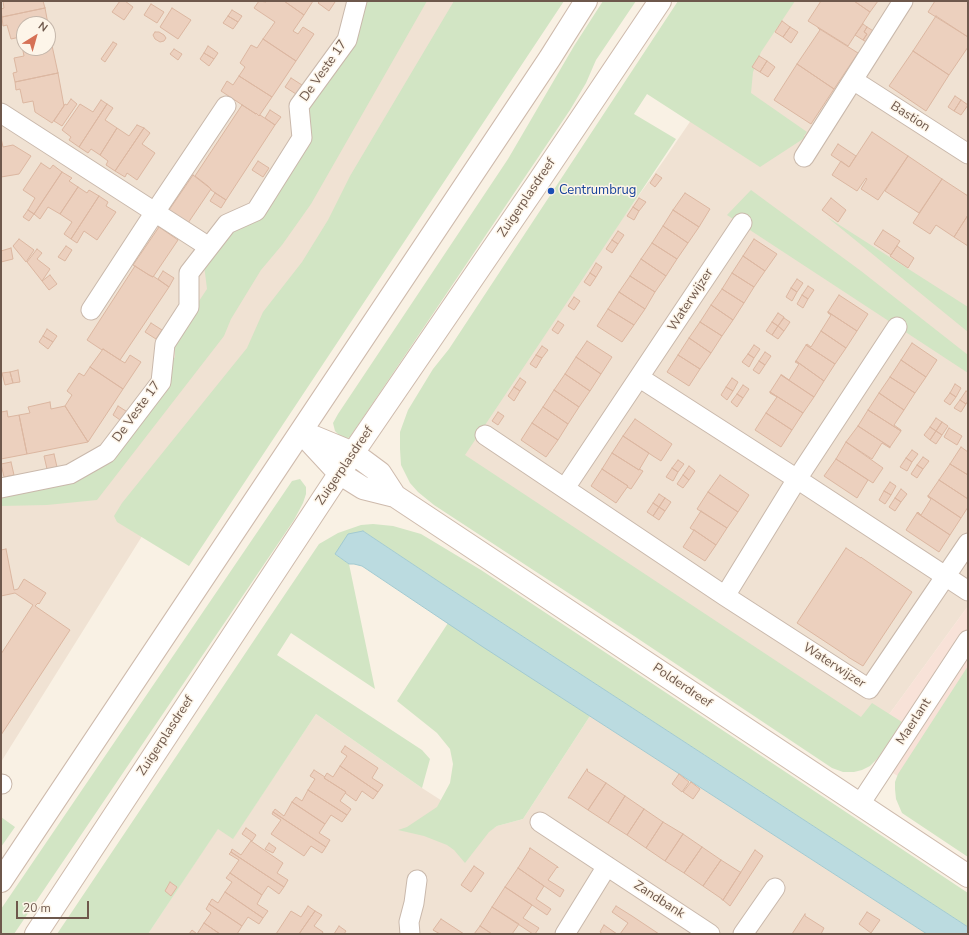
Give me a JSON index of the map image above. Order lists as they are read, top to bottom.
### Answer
{
  "streets": {
    "main road": ["Zuigerplasdreef", "Polderdreef"],
    "street": [
      "De Veste 17",
      "Bastion",
      "Waterwijzer",
      "Maerlant",
      "Zandbank"
    ]
  },
  "crossings": [
    ["Zuigerplasdreef", "Polderdreef"],
    ["Polderdreef", "Maerlant"]
  ],
  "places": ["Centrumbrug"],
  "scale_bar": "20 m",
  "north": "top right"
}
